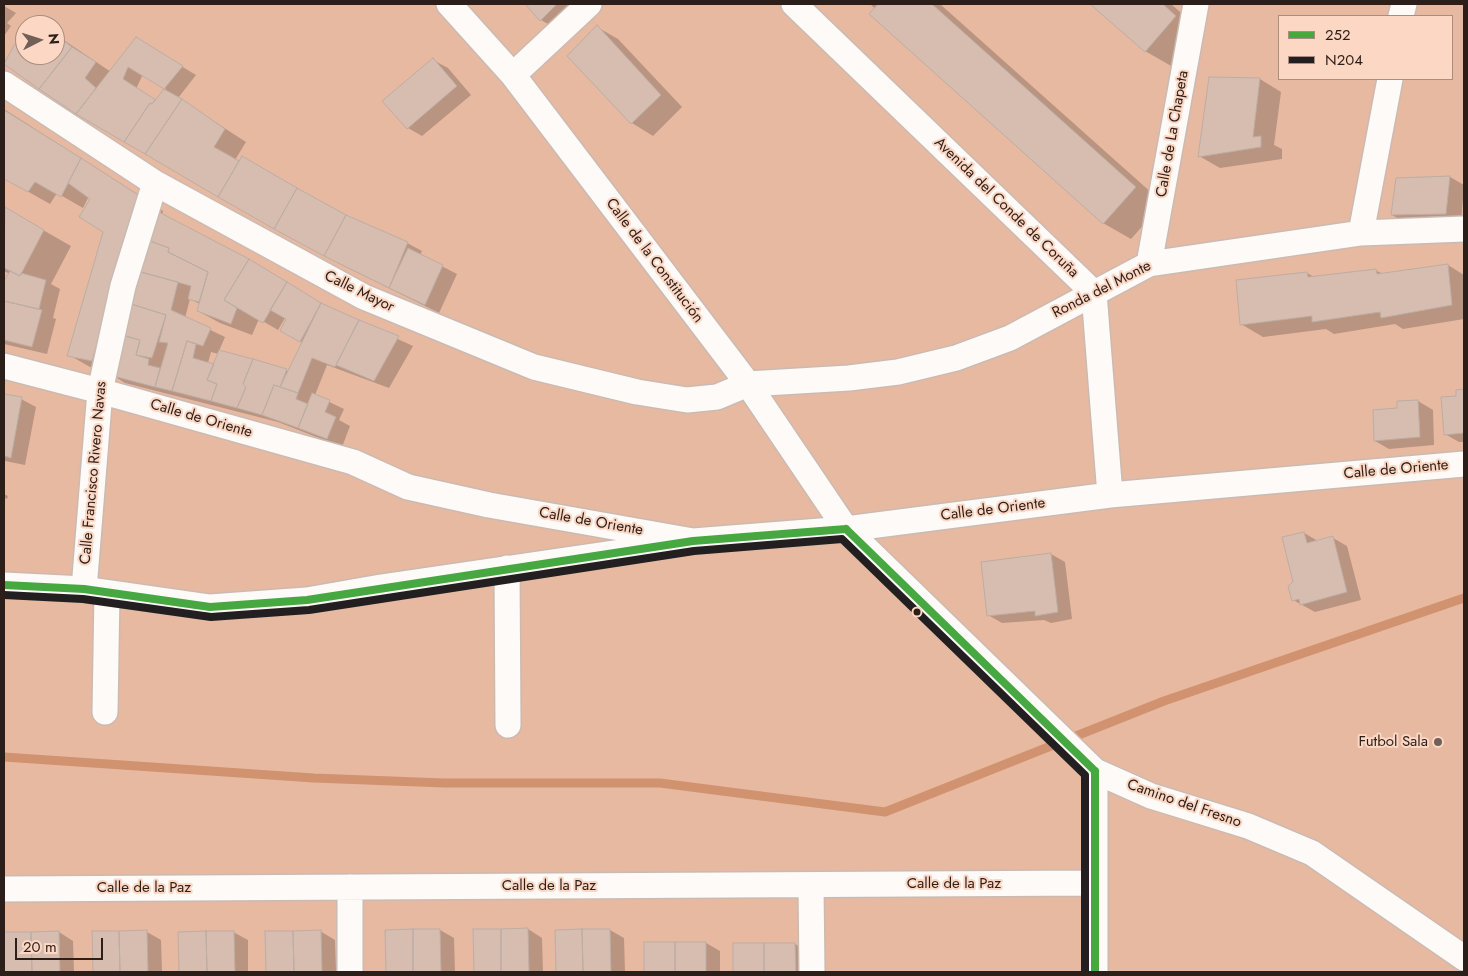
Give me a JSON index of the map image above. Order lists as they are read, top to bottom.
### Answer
{
  "streets": {
    "street": [
      "Calle de La Chapeta",
      "Avenida del Conde de Coruña",
      "Calle de la Constitución",
      "Ronda del Monte",
      "Calle Mayor",
      "Calle de Oriente",
      "Calle Francisco Rivero Navas",
      "Camino del Fresno",
      "Calle de la Paz"
    ]
  },
  "crossings": [
    ["Calle de La Chapeta", "Ronda del Monte"],
    ["Avenida del Conde de Coruña", "Ronda del Monte"],
    ["Calle de la Constitución", "Ronda del Monte"],
    ["Calle de la Constitución", "Calle Mayor"],
    ["Calle de la Constitución", "Calle de Oriente"],
    ["Calle de la Constitución", "Camino del Fresno"],
    ["Ronda del Monte", "Calle Mayor"],
    ["Calle Mayor", "Calle Francisco Rivero Navas"],
    ["Calle de Oriente", "Calle Francisco Rivero Navas"],
    ["Calle de Oriente", "Camino del Fresno"]
  ],
  "places": ["Futbol Sala"],
  "lines": ["transit line 252", "transit line N204"],
  "legend": ["252", "N204"],
  "scale_bar": "20 m",
  "north": "right"
}
